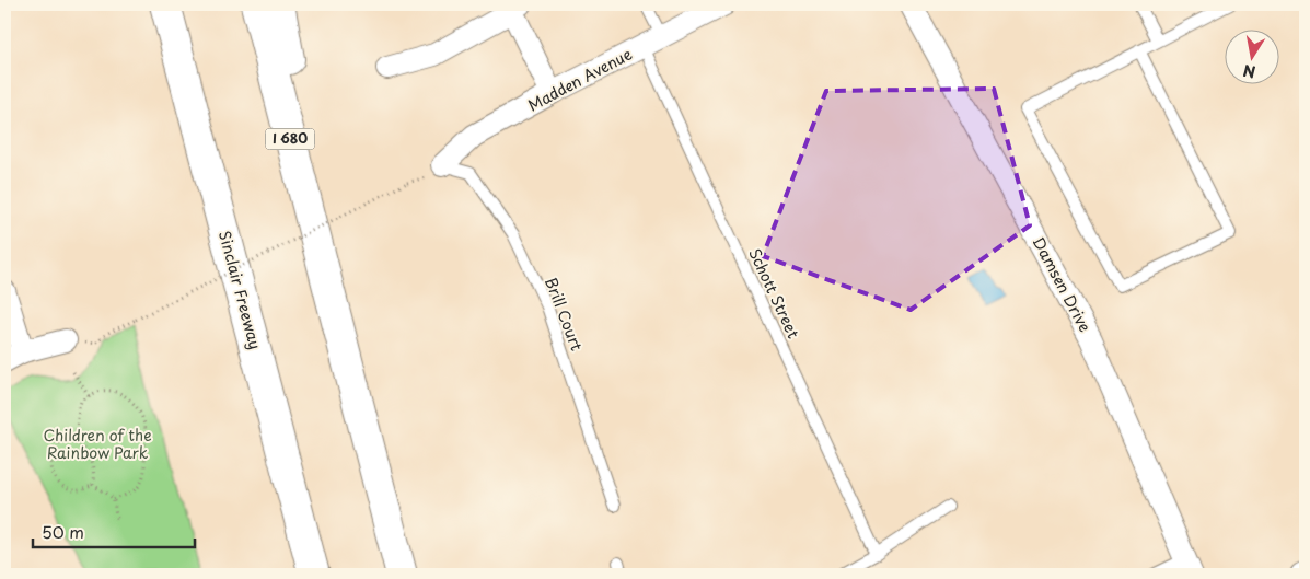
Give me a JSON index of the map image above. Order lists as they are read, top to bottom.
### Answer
{
  "streets": {
    "highway": ["I 680", "Sinclair Freeway"],
    "street": ["Madden Avenue", "Damsen Drive"],
    "lane": ["Schott Street", "Brill Court"]
  },
  "crossings": [
    ["Madden Avenue", "Schott Street"],
    ["Madden Avenue", "Brill Court"]
  ],
  "parks": ["Children of the Rainbow Park"],
  "scale_bar": "50 m",
  "north": "bottom"
}
